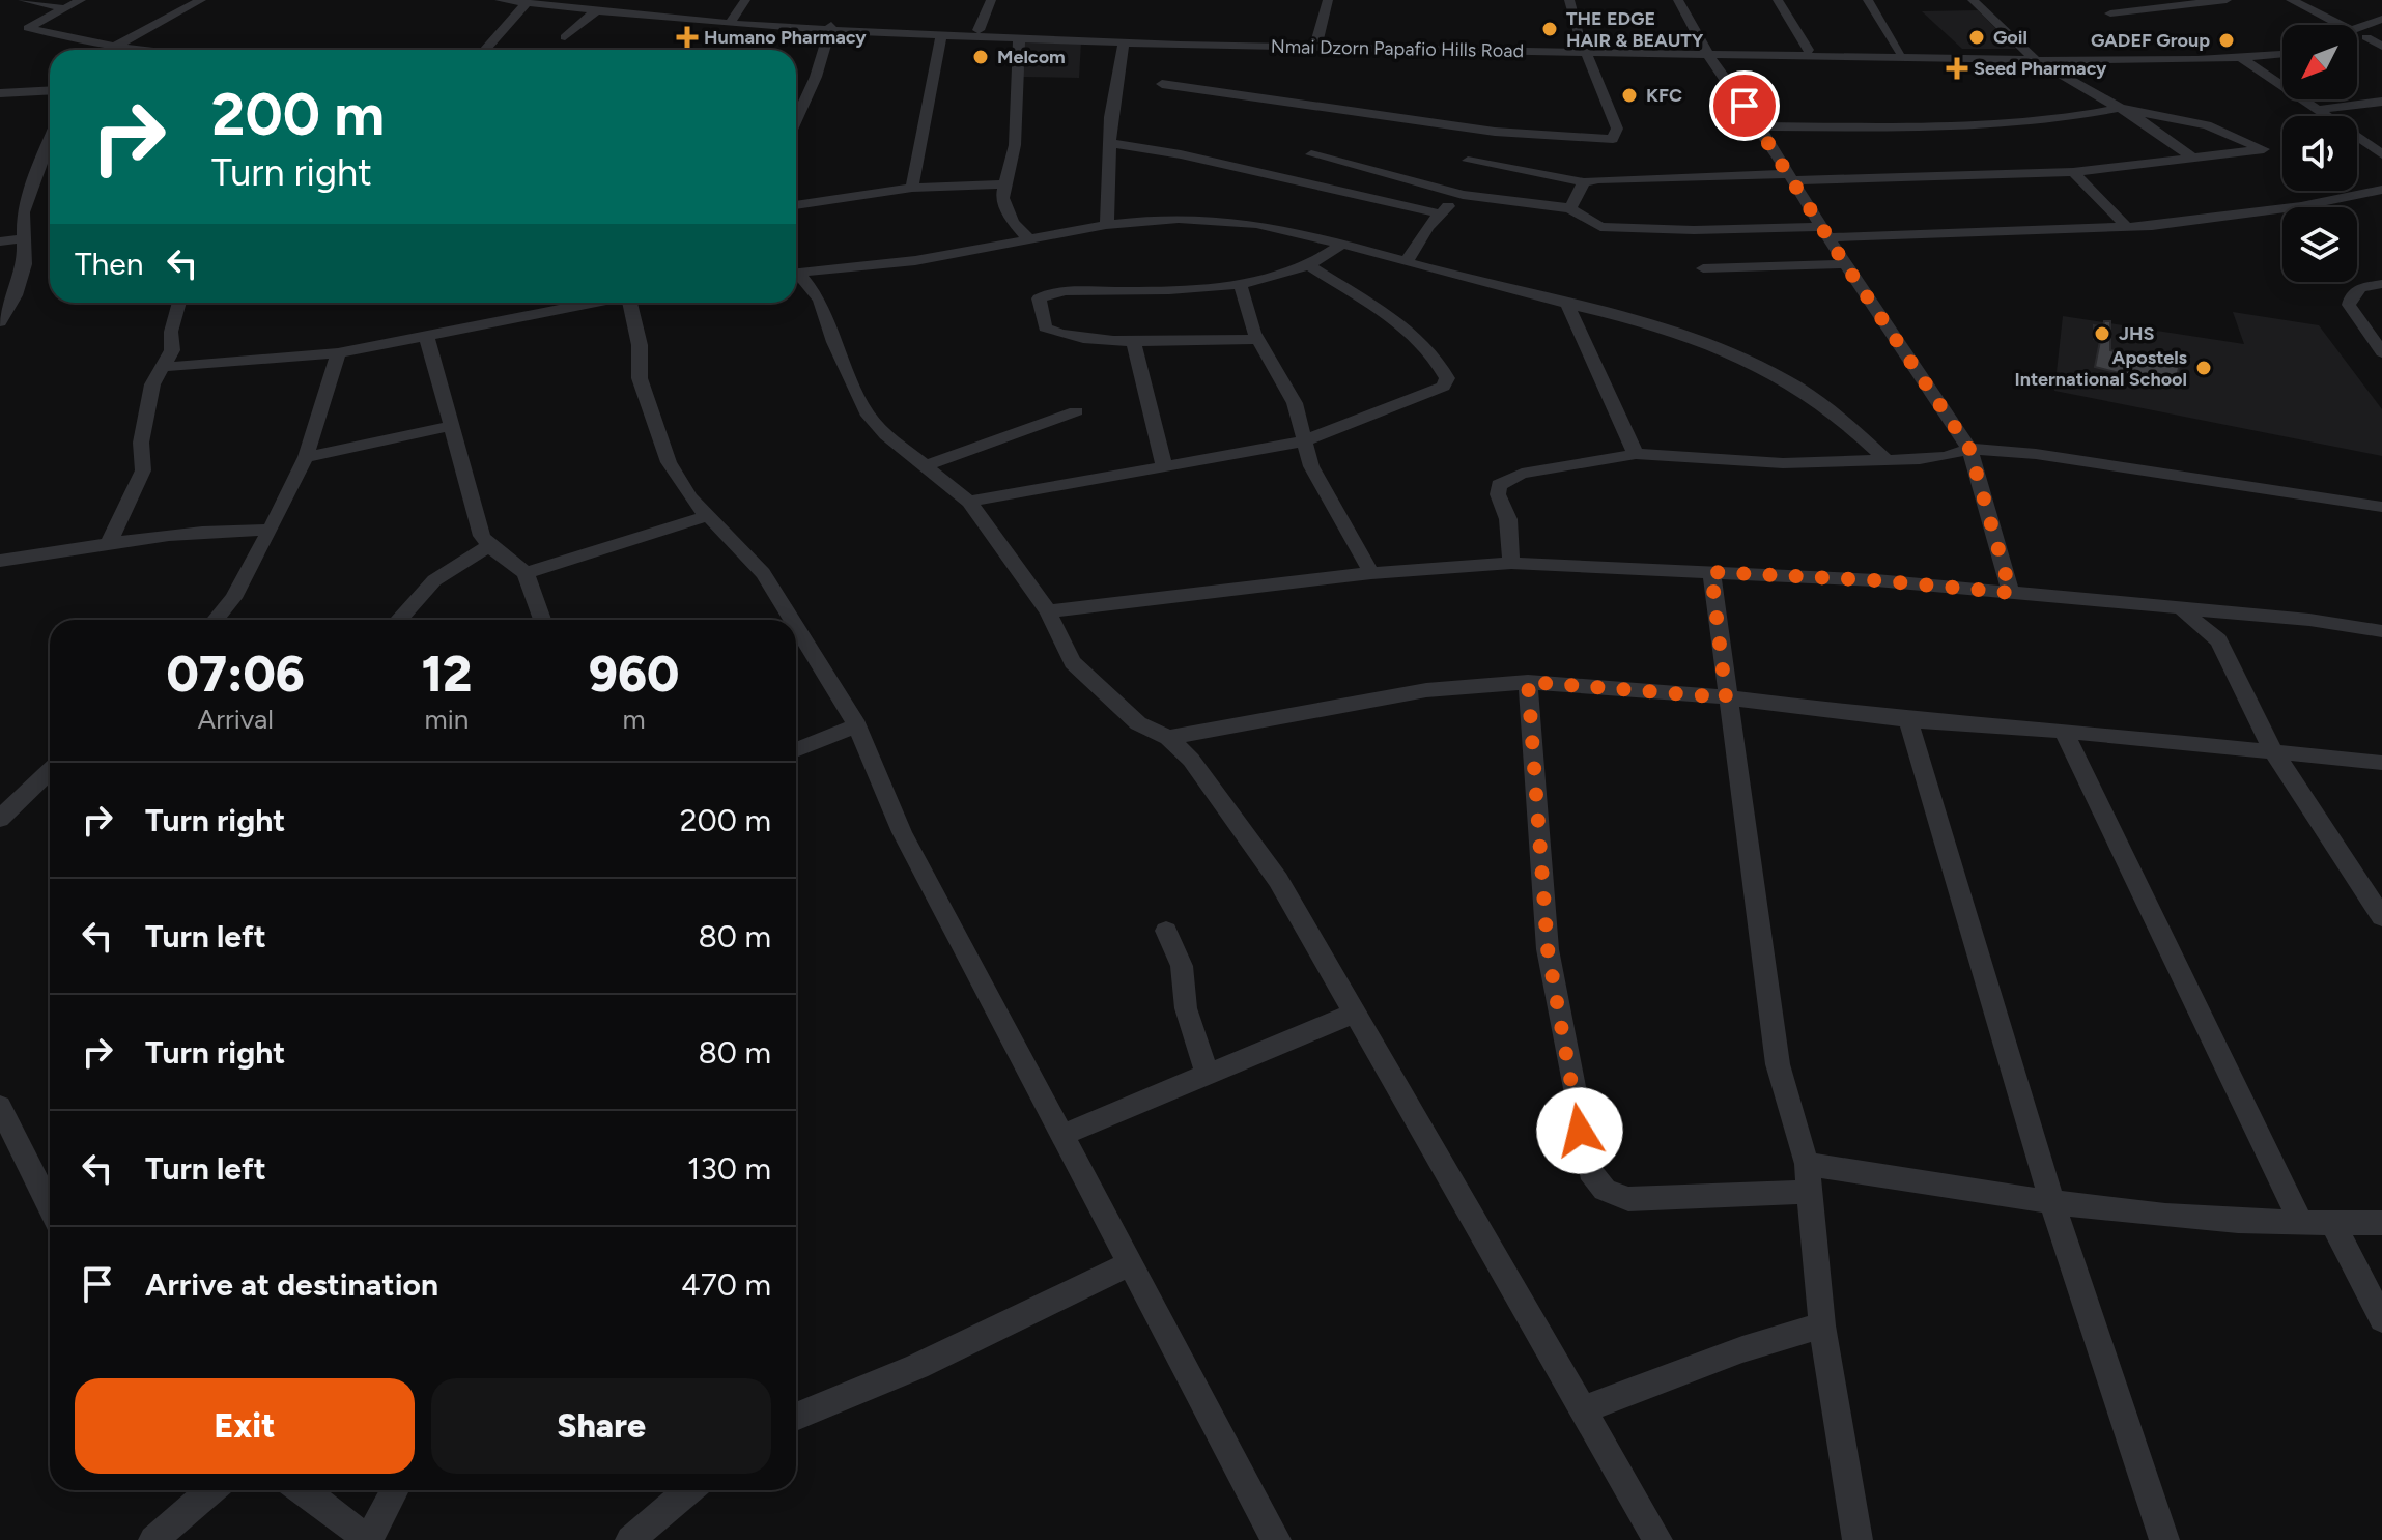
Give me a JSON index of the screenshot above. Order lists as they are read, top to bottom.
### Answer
{
  "streets": {
    "street": ["Nmai Dzorn Papafio Hills Road"]
  },
  "places": {
    "other": [
      "THE EDGE HAIR & BEAUTY",
      "Goil",
      "GADEF Group",
      "Melcom",
      "KFC",
      "JHS",
      "Apostels International School"
    ],
    "health": ["Humano Pharmacy", "Seed Pharmacy"]
  },
  "north": "bottom left",
  "page": {
    "turn": ["200 m", "Turn right"],
    "then": "Then",
    "eta": [
      "07:06",
      "Arrival",
      "12",
      "min",
      "960",
      "m"
    ],
    "list": [
      {
        "name": "Turn right",
        "value": "200 m"
      },
      {
        "name": "Turn left",
        "value": "80 m"
      },
      {
        "name": "Turn right",
        "value": "80 m"
      },
      {
        "name": "Turn left",
        "value": "130 m"
      },
      {
        "name": "Arrive at destination",
        "value": "470 m"
      }
    ],
    "buttons": ["Exit", "Share"]
  }
}
